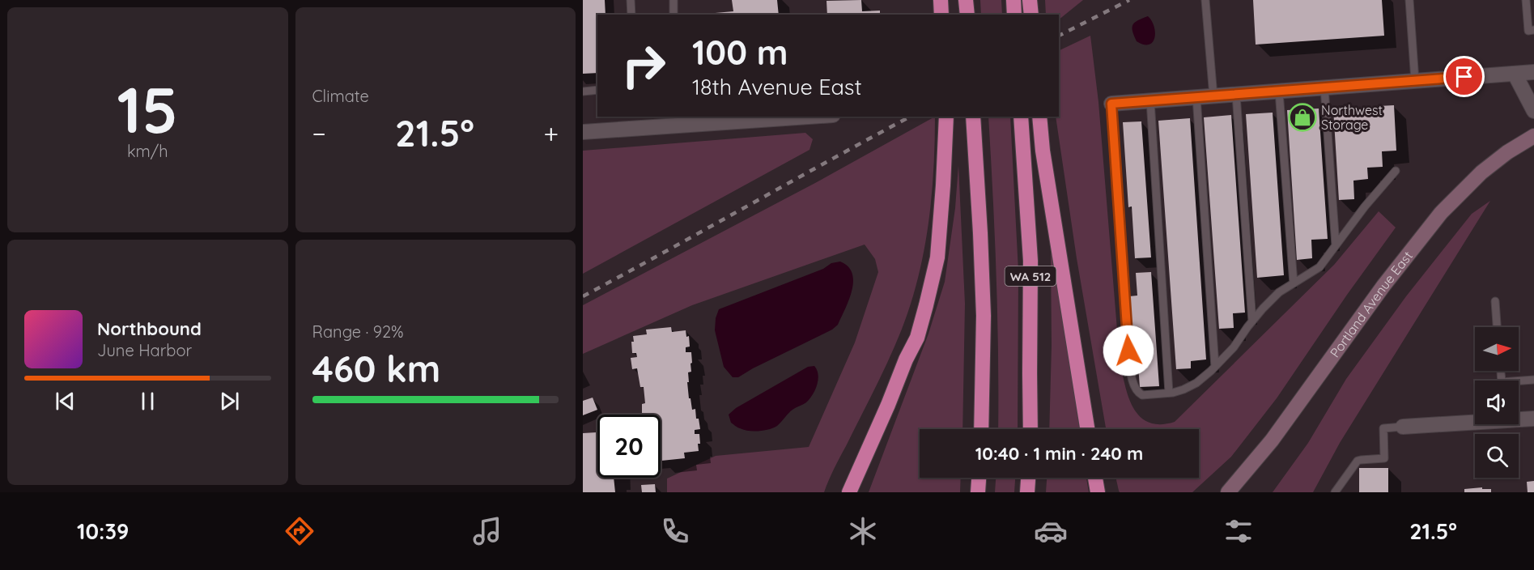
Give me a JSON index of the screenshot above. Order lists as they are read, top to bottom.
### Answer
{
  "streets": {
    "highway": ["WA 512"],
    "main road": ["Portland Avenue East"]
  },
  "places": {
    "shop": ["Northwest Storage"]
  },
  "north": "right",
  "page": {
    "tile": [
      ["15", "km/h"],
      "Climate",
      ["Range · 92%", "460 km"]
    ],
    "turn": ["100 m", "18th Avenue East"],
    "heat": ["−", "21.5°", "+"],
    "song": ["Northbound", "June Harbor"],
    "limit": "20",
    "trip": "10:40 · 1 min · 240 m",
    "tabs": ["10:39", "21.5°"]
  }
}
